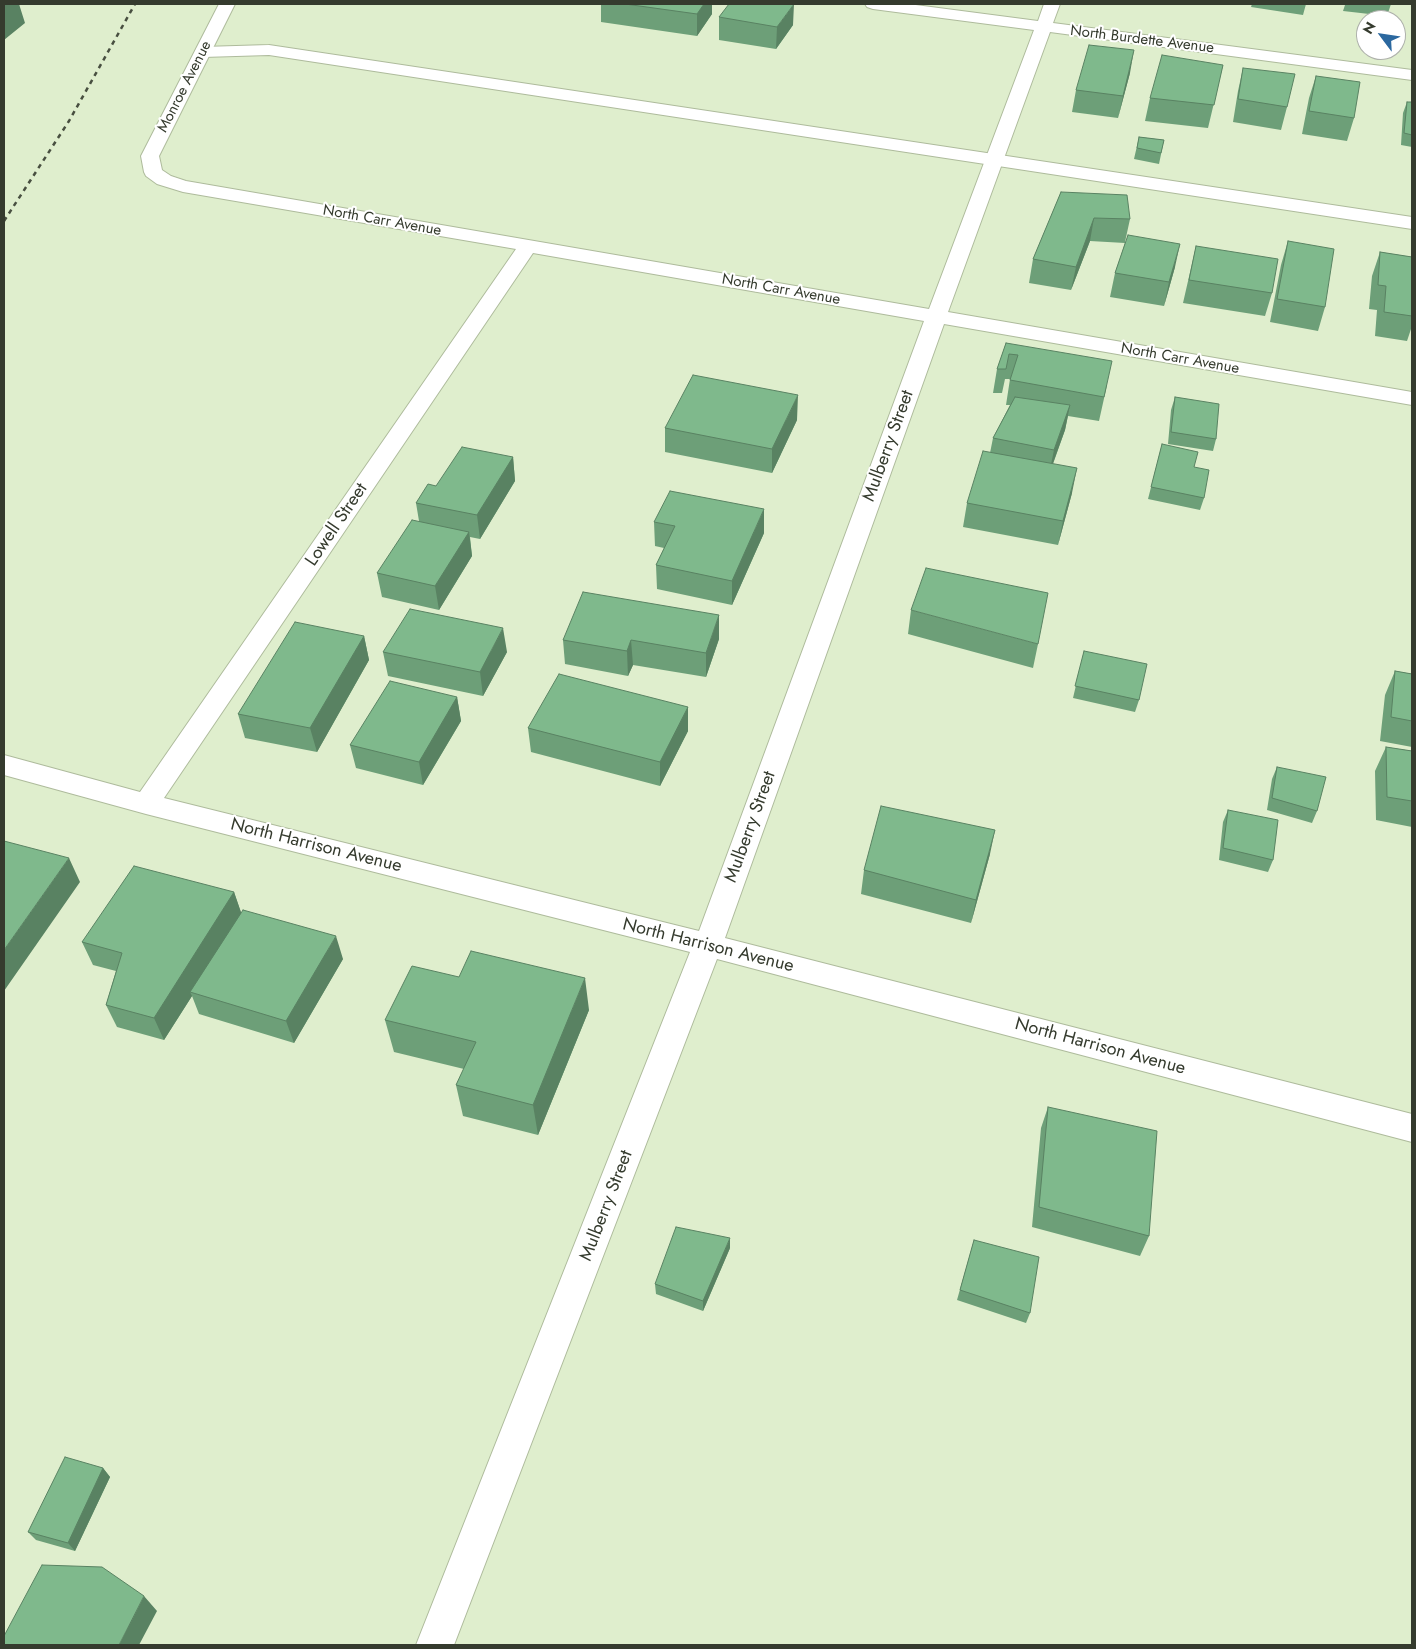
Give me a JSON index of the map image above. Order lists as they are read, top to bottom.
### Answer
{
  "streets": {
    "street": [
      "North Burdette Avenue",
      "Monroe Avenue",
      "North Carr Avenue",
      "Mulberry Street",
      "Lowell Street",
      "North Harrison Avenue"
    ]
  },
  "crossings": [
    ["North Burdette Avenue", "Mulberry Street"],
    ["Monroe Avenue", "North Carr Avenue"],
    ["North Carr Avenue", "Mulberry Street"],
    ["North Carr Avenue", "Lowell Street"],
    ["Mulberry Street", "North Harrison Avenue"],
    ["Lowell Street", "North Harrison Avenue"]
  ],
  "north": "top left"
}
